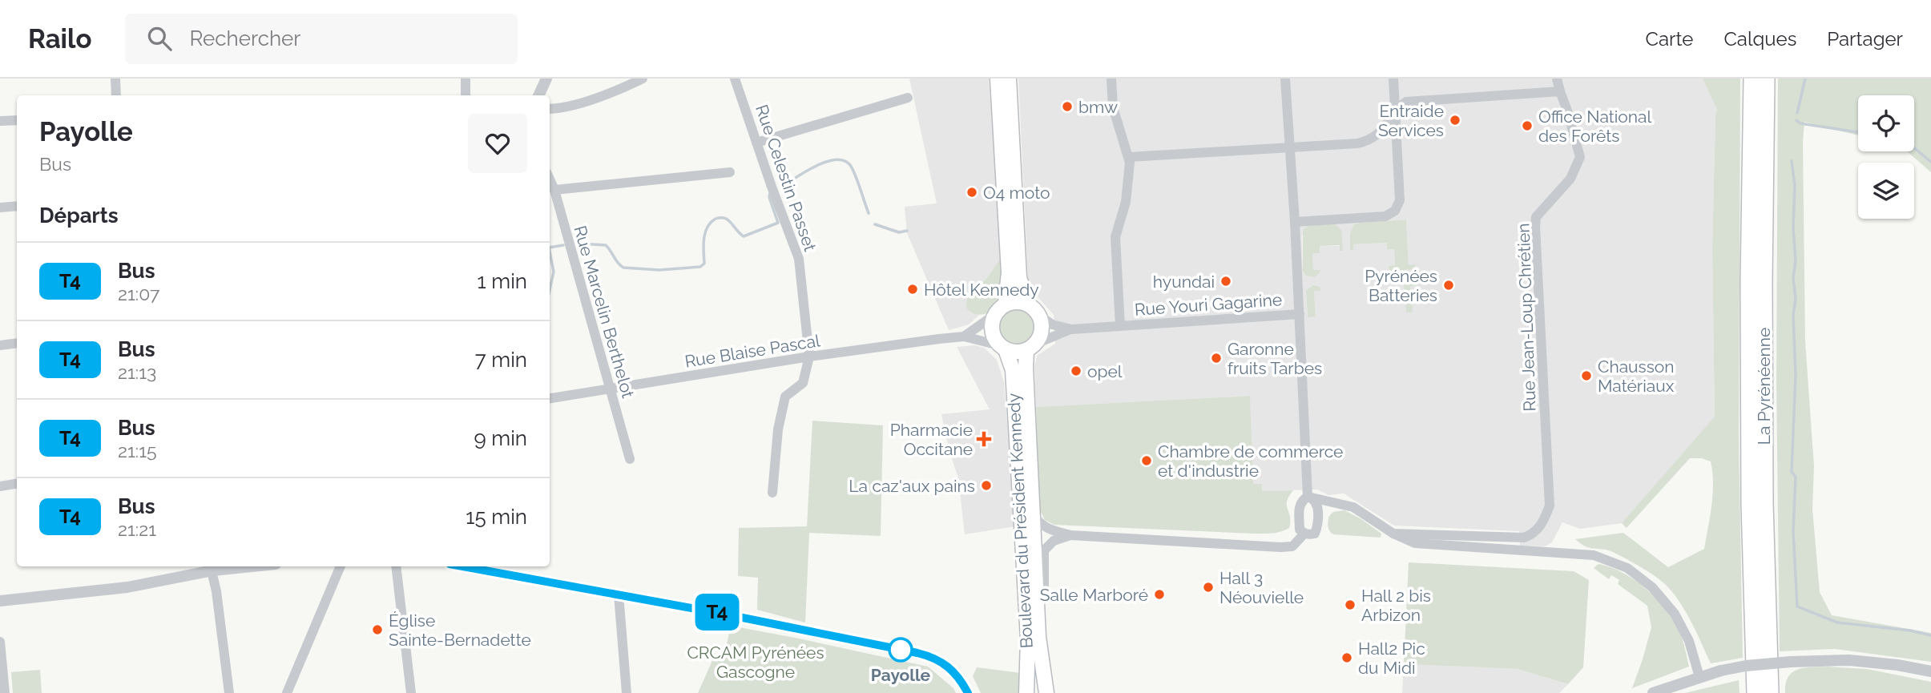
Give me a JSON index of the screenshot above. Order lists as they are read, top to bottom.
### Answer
{
  "streets": {
    "highway": ["La Pyrénéenne"],
    "main road": ["Boulevard du Président Kennedy"],
    "street": [
      "Rue Celestin Passet",
      "Rue Youri Gagarine",
      "Rue Marcelin Berthelot",
      "Rue Jean-Loup Chrétien",
      "Rue Blaise Pascal"
    ]
  },
  "crossings": [
    ["Rue Celestin Passet", "Rue Blaise Pascal"],
    ["Rue Youri Gagarine", "Rue Blaise Pascal"],
    ["Rue Youri Gagarine", "Boulevard du Président Kennedy"],
    ["Rue Marcelin Berthelot", "Rue Blaise Pascal"],
    ["Rue Blaise Pascal", "Boulevard du Président Kennedy"]
  ],
  "parks": ["CRCAM Pyrénées Gascogne"],
  "places": {
    "other": [
      "bmw",
      "Entraide Services",
      "Office National des Forêts",
      "O4 moto",
      "hyundai",
      "Pyrénées Batteries",
      "Hôtel Kennedy",
      "Garonne fruits Tarbes",
      "opel",
      "Chausson Matériaux",
      "Chambre de commerce et d'industrie",
      "La caz'aux pains",
      "Hall 3 Néouvielle",
      "Salle Marboré",
      "Hall 2 bis Arbizon",
      "Église Sainte-Bernadette",
      "Payolle",
      "Hall2 Pic du Midi"
    ],
    "health": ["Pharmacie Occitane"]
  },
  "lines": ["bus line T4"],
  "page": {
    "header": "Railo",
    "search": "Rechercher",
    "nav": ["Carte", "Calques", "Partager"],
    "on_map": "T4",
    "heading": [
      ["Payolle", "Bus"],
      "Départs"
    ],
    "list": [
      {
        "mark": "T4",
        "name": "Bus",
        "note": "21:07",
        "value": "1 min"
      },
      {
        "mark": "T4",
        "name": "Bus",
        "note": "21:13",
        "value": "7 min"
      },
      {
        "mark": "T4",
        "name": "Bus",
        "note": "21:15",
        "value": "9 min"
      },
      {
        "mark": "T4",
        "name": "Bus",
        "note": "21:21",
        "value": "15 min"
      }
    ]
  }
}
